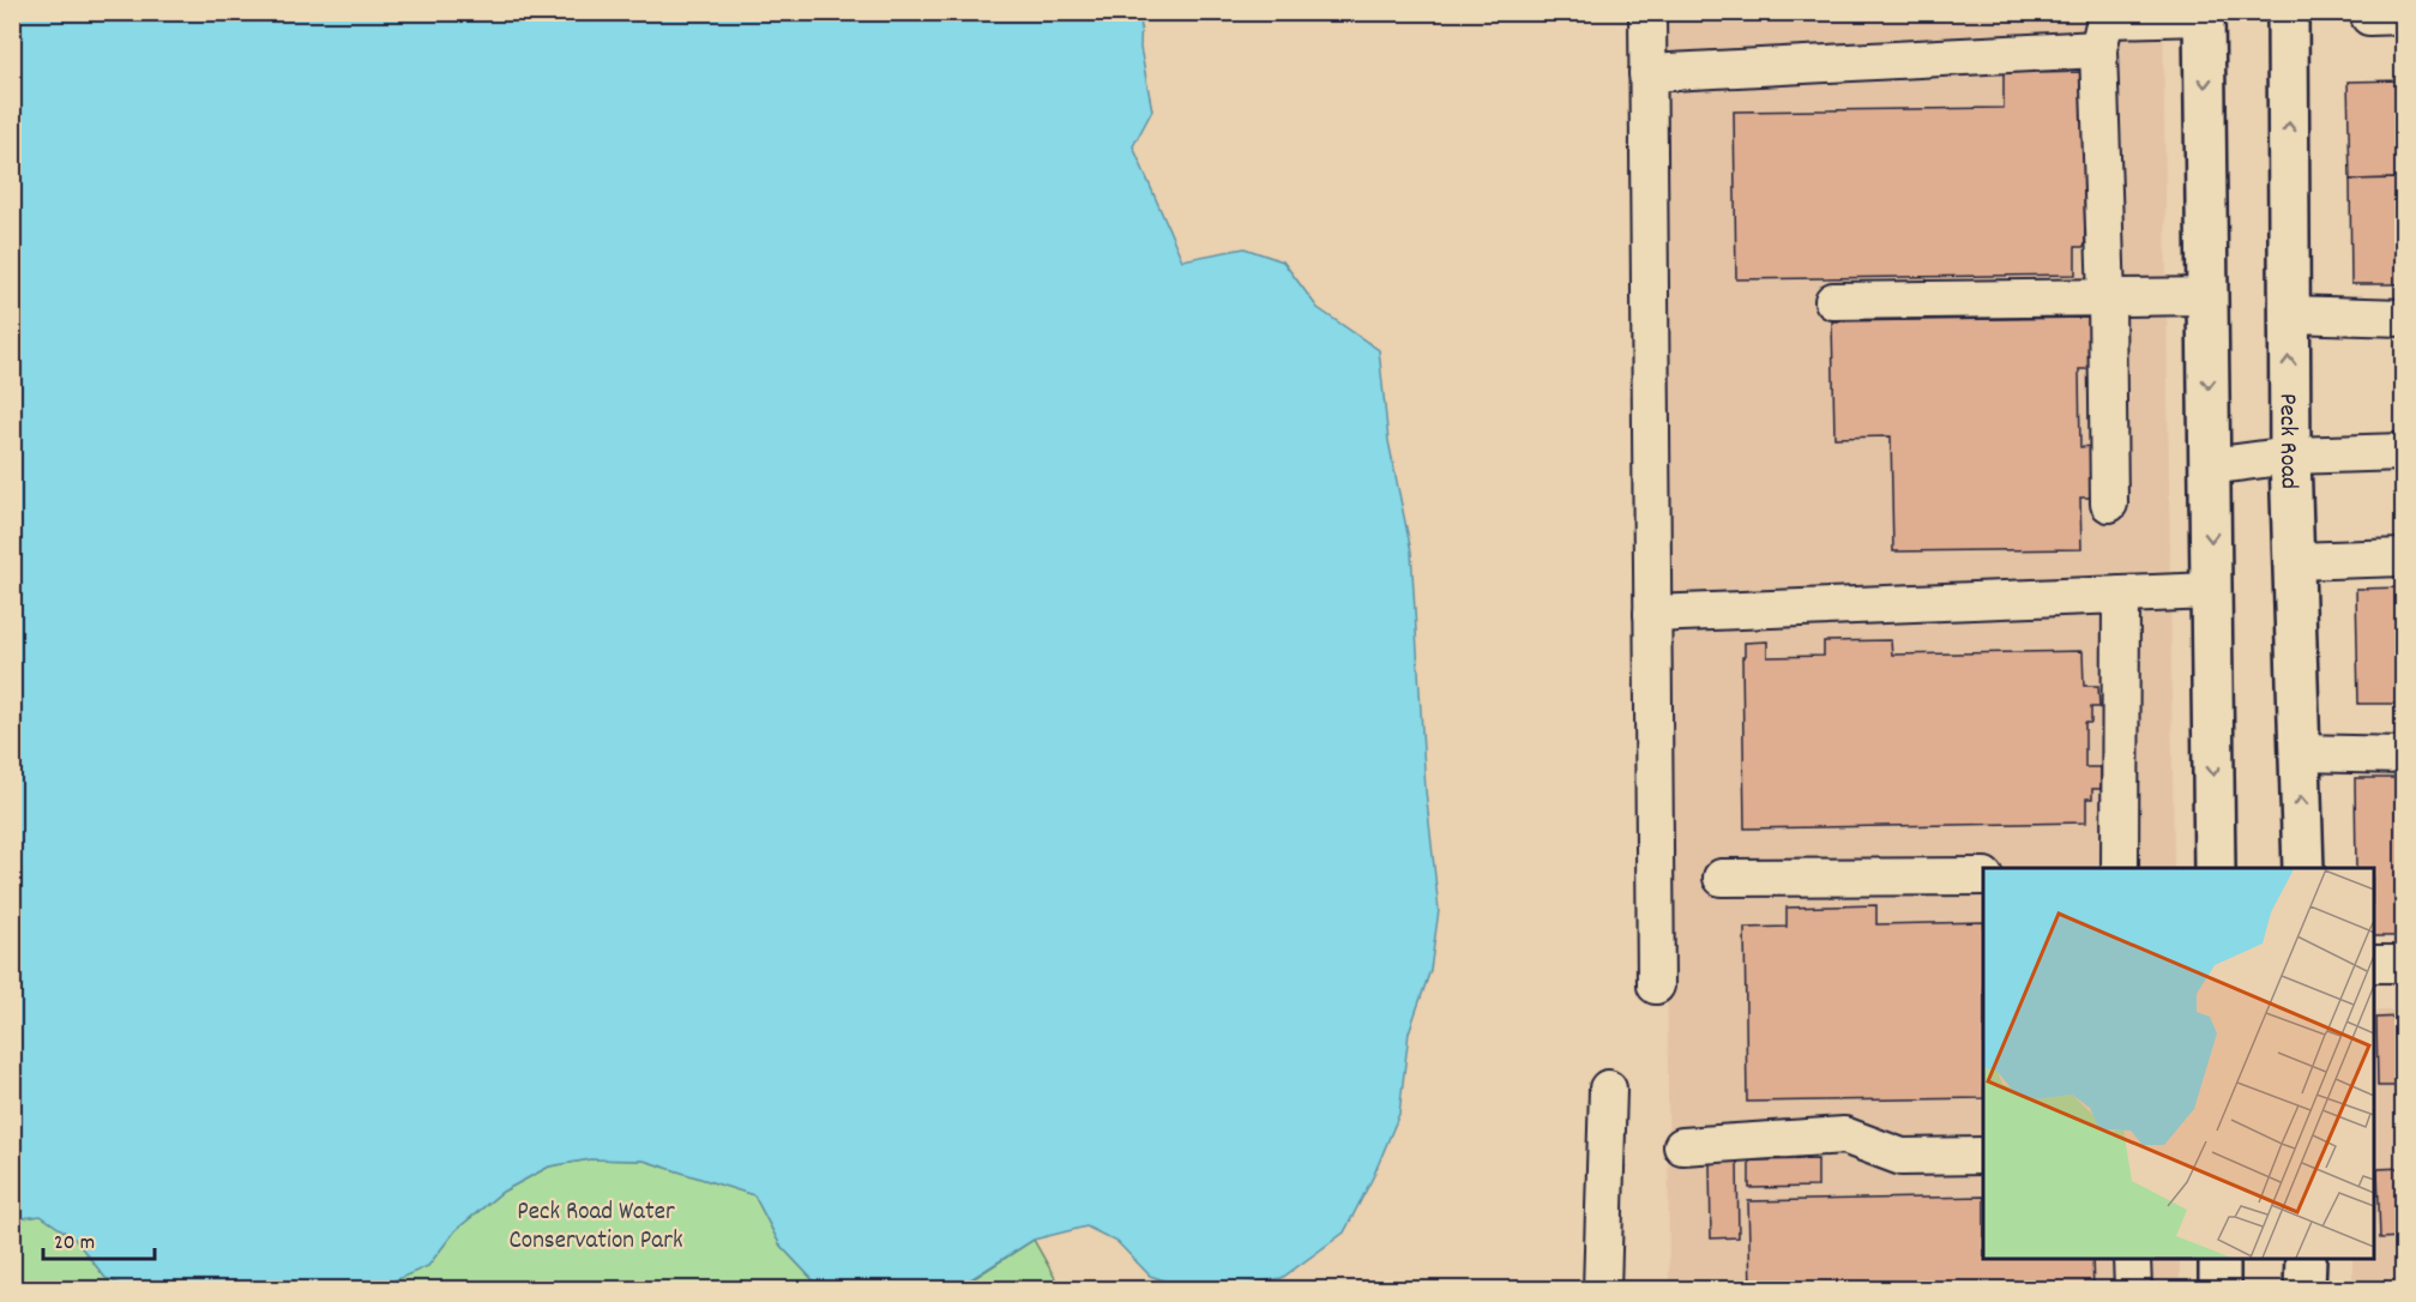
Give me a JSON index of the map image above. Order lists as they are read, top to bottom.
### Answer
{
  "streets": {
    "main road": ["Peck Road"]
  },
  "parks": ["Peck Road Water Conservation Park"],
  "scale_bar": "20 m"
}
